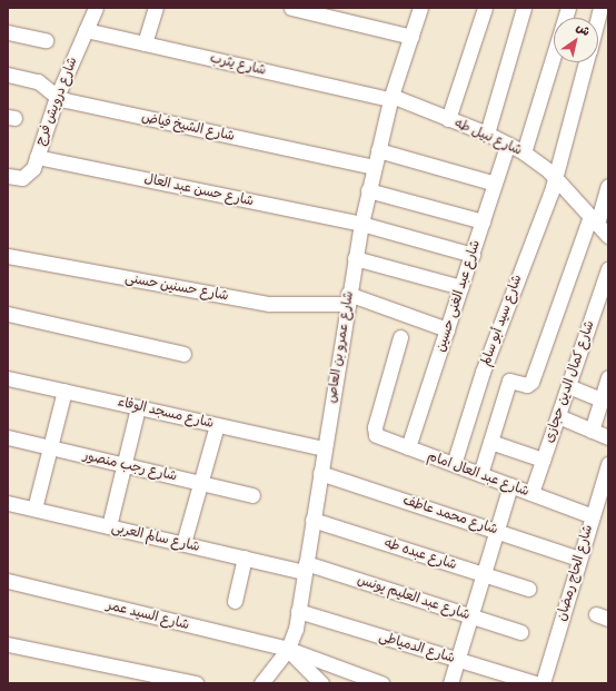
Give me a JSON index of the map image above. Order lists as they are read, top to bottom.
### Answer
{
  "streets": {
    "street": [
      "شارع يثرب",
      "شارع درويش فرج",
      "شارع الشيخ فياض",
      "شارع نبيل طه",
      "شارع حسن عبد العال",
      "شارع حسنين حسنى",
      "شارع عبد الغنى حسين",
      "شارع سيد أبو سالم",
      "شارع عمرو بن العاص",
      "شارع كمال الدين حجازى",
      "شارع مسجد الوفاء",
      "شارع رجب منصور",
      "شارع عبد العال امام",
      "شارع محمد عاطف",
      "شارع سالم العربى",
      "شارع عبده طه",
      "شارع الحاج رمضان",
      "شارع عبد العليم يونس",
      "شارع السيد عمر",
      "شارع الدمياطى"
    ]
  },
  "crossings": [
    ["شارع يثرب", "شارع درويش فرج"],
    ["شارع يثرب", "شارع نبيل طه"],
    ["شارع يثرب", "شارع عمرو بن العاص"],
    ["شارع درويش فرج", "شارع الشيخ فياض"],
    ["شارع درويش فرج", "شارع حسن عبد العال"],
    ["شارع الشيخ فياض", "شارع عمرو بن العاص"],
    ["شارع نبيل طه", "شارع عبد الغنى حسين"],
    ["شارع نبيل طه", "شارع سيد أبو سالم"],
    ["شارع نبيل طه", "شارع عمرو بن العاص"],
    ["شارع حسن عبد العال", "شارع عبد الغنى حسين"],
    ["شارع حسن عبد العال", "شارع عمرو بن العاص"],
    ["شارع حسنين حسنى", "شارع عبد الغنى حسين"],
    ["شارع حسنين حسنى", "شارع عمرو بن العاص"],
    ["شارع عبد الغنى حسين", "شارع عبد العال امام"],
    ["شارع سيد أبو سالم", "شارع عبد العال امام"],
    ["شارع عمرو بن العاص", "شارع مسجد الوفاء"],
    ["شارع عمرو بن العاص", "شارع محمد عاطف"],
    ["شارع عمرو بن العاص", "شارع سالم العربى"],
    ["شارع عمرو بن العاص", "شارع عبده طه"],
    ["شارع عمرو بن العاص", "شارع عبد العليم يونس"],
    ["شارع عمرو بن العاص", "شارع السيد عمر"],
    ["شارع عمرو بن العاص", "شارع الدمياطى"],
    ["شارع كمال الدين حجازى", "شارع عبد العال امام"],
    ["شارع عبد العال امام", "شارع الحاج رمضان"],
    ["شارع محمد عاطف", "شارع الحاج رمضان"],
    ["شارع سالم العربى", "شارع عبد العليم يونس"]
  ],
  "north": "top right"
}
